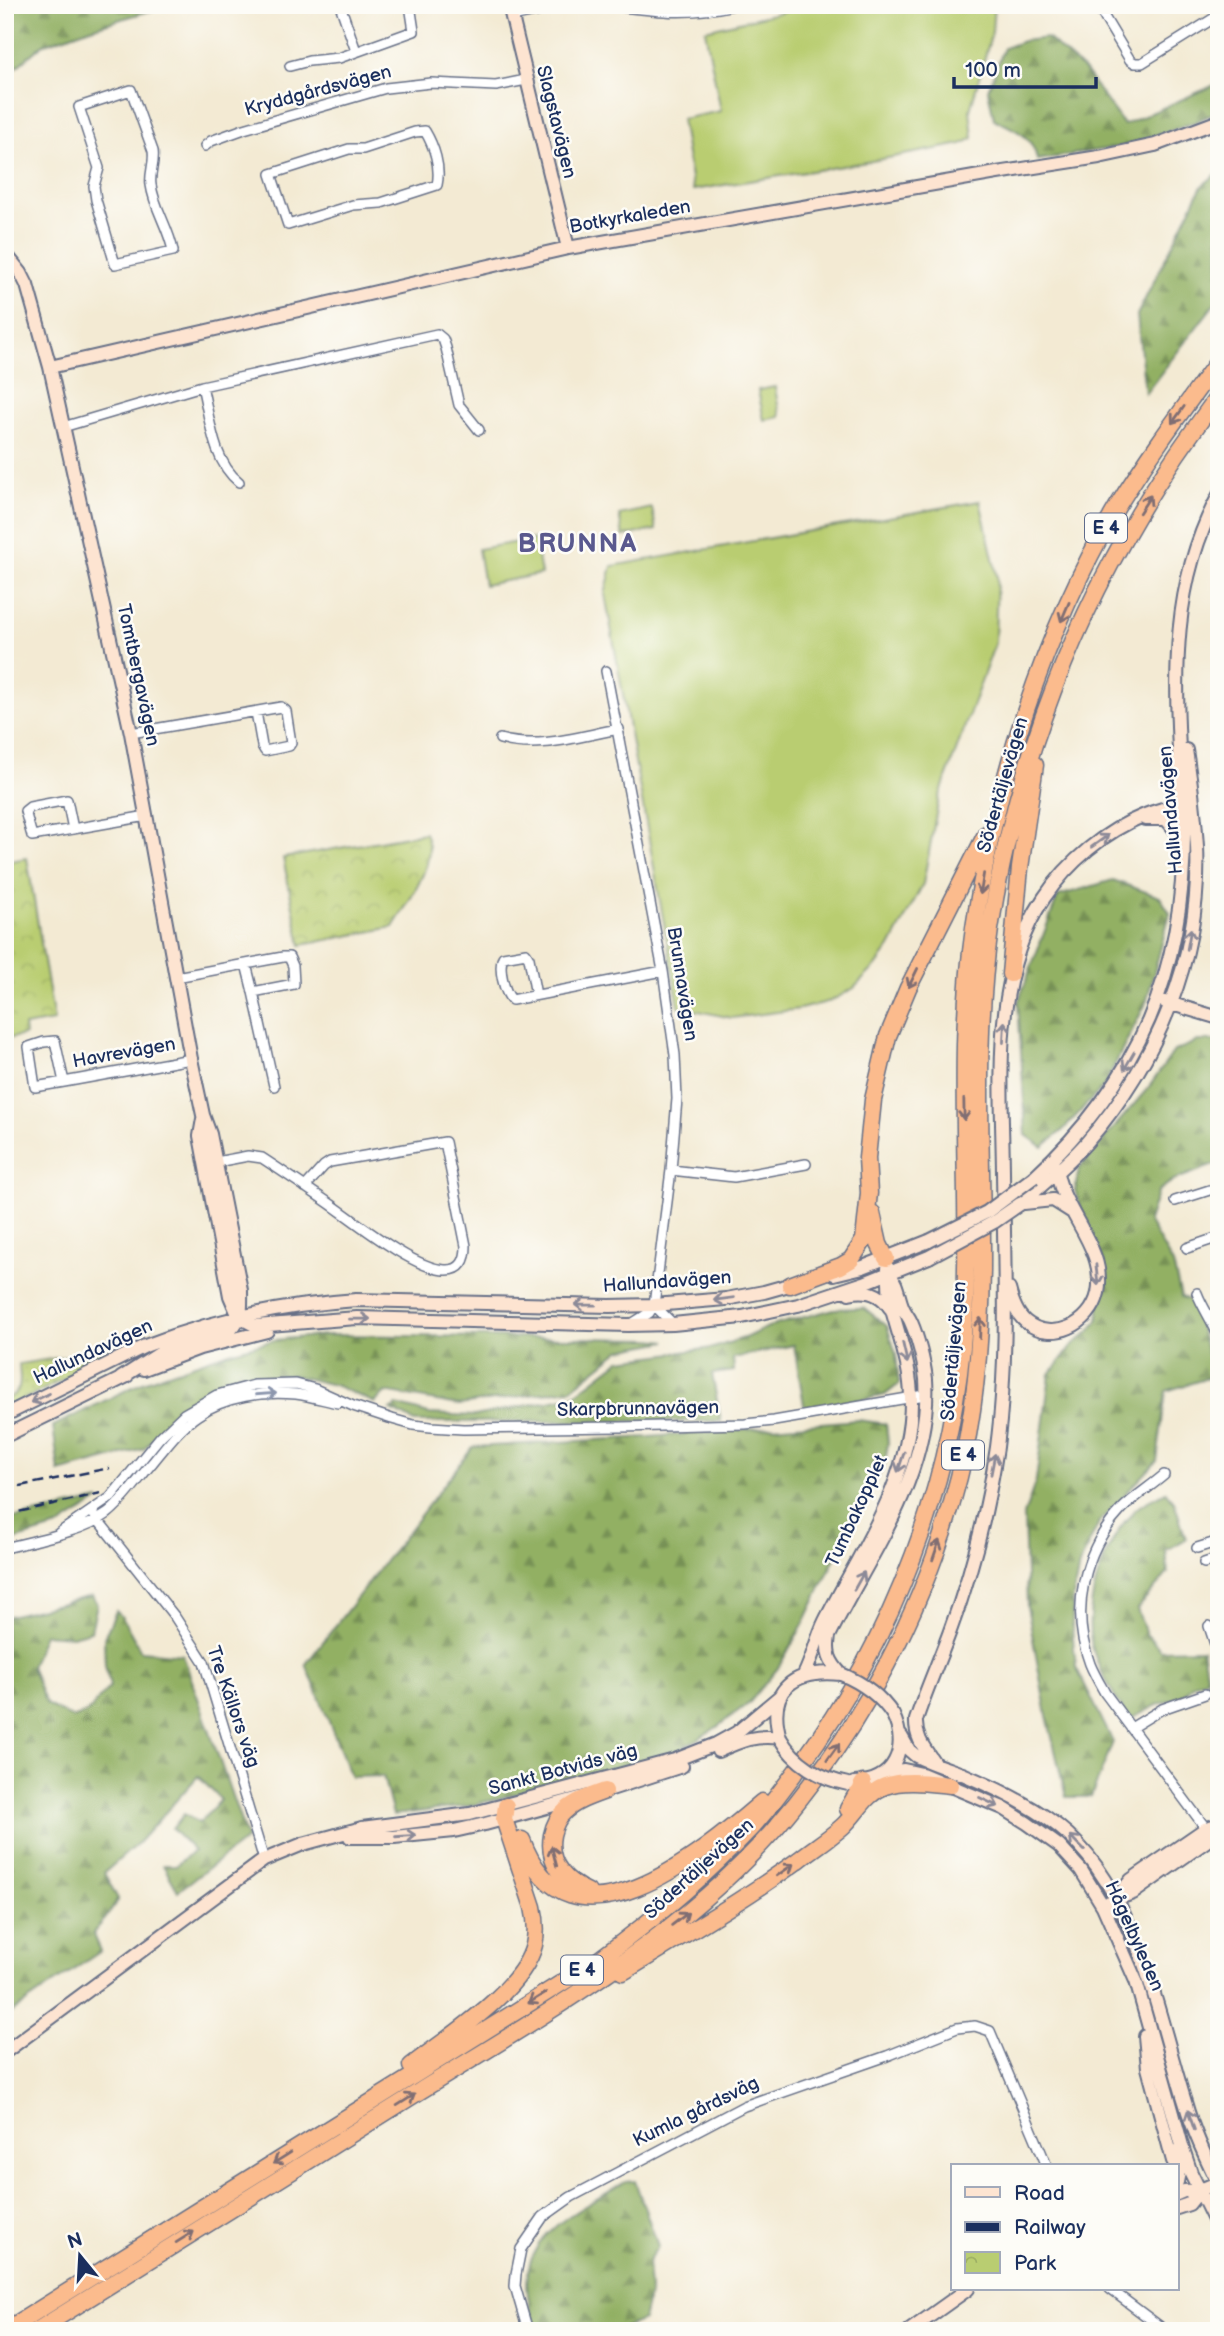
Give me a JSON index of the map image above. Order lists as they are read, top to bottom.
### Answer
{
  "streets": {
    "highway": ["E 4", "Södertäljevägen"],
    "main road": [
      "Slagstavägen",
      "Botkyrkaleden",
      "Tomtbergavägen",
      "Hallundavägen",
      "Tumbakopplet",
      "Sankt Botvids väg",
      "Hågelbyleden"
    ],
    "street": [
      "Kryddgårdsvägen",
      "Brunnavägen",
      "Havrevägen",
      "Skarpbrunnavägen",
      "Tre Källors väg",
      "Kumla gårdsväg"
    ]
  },
  "crossings": [
    ["Kryddgårdsvägen", "Slagstavägen"],
    ["Slagstavägen", "Botkyrkaleden"],
    ["Botkyrkaleden", "Tomtbergavägen"],
    ["E 4", "Södertäljevägen"],
    ["Tomtbergavägen", "Hallundavägen"],
    ["Tomtbergavägen", "Havrevägen"],
    ["Hallundavägen", "Brunnavägen"],
    ["Hallundavägen", "Tumbakopplet"],
    ["Skarpbrunnavägen", "Tumbakopplet"],
    ["Skarpbrunnavägen", "Tre Källors väg"],
    ["Tumbakopplet", "Sankt Botvids väg"],
    ["Tumbakopplet", "Hågelbyleden"],
    ["Tre Källors väg", "Sankt Botvids väg"],
    ["Sankt Botvids väg", "Hågelbyleden"]
  ],
  "districts": ["BRUNNA"],
  "legend": ["Road", "Railway", "Park"],
  "scale_bar": "100 m",
  "north": "top"
}
